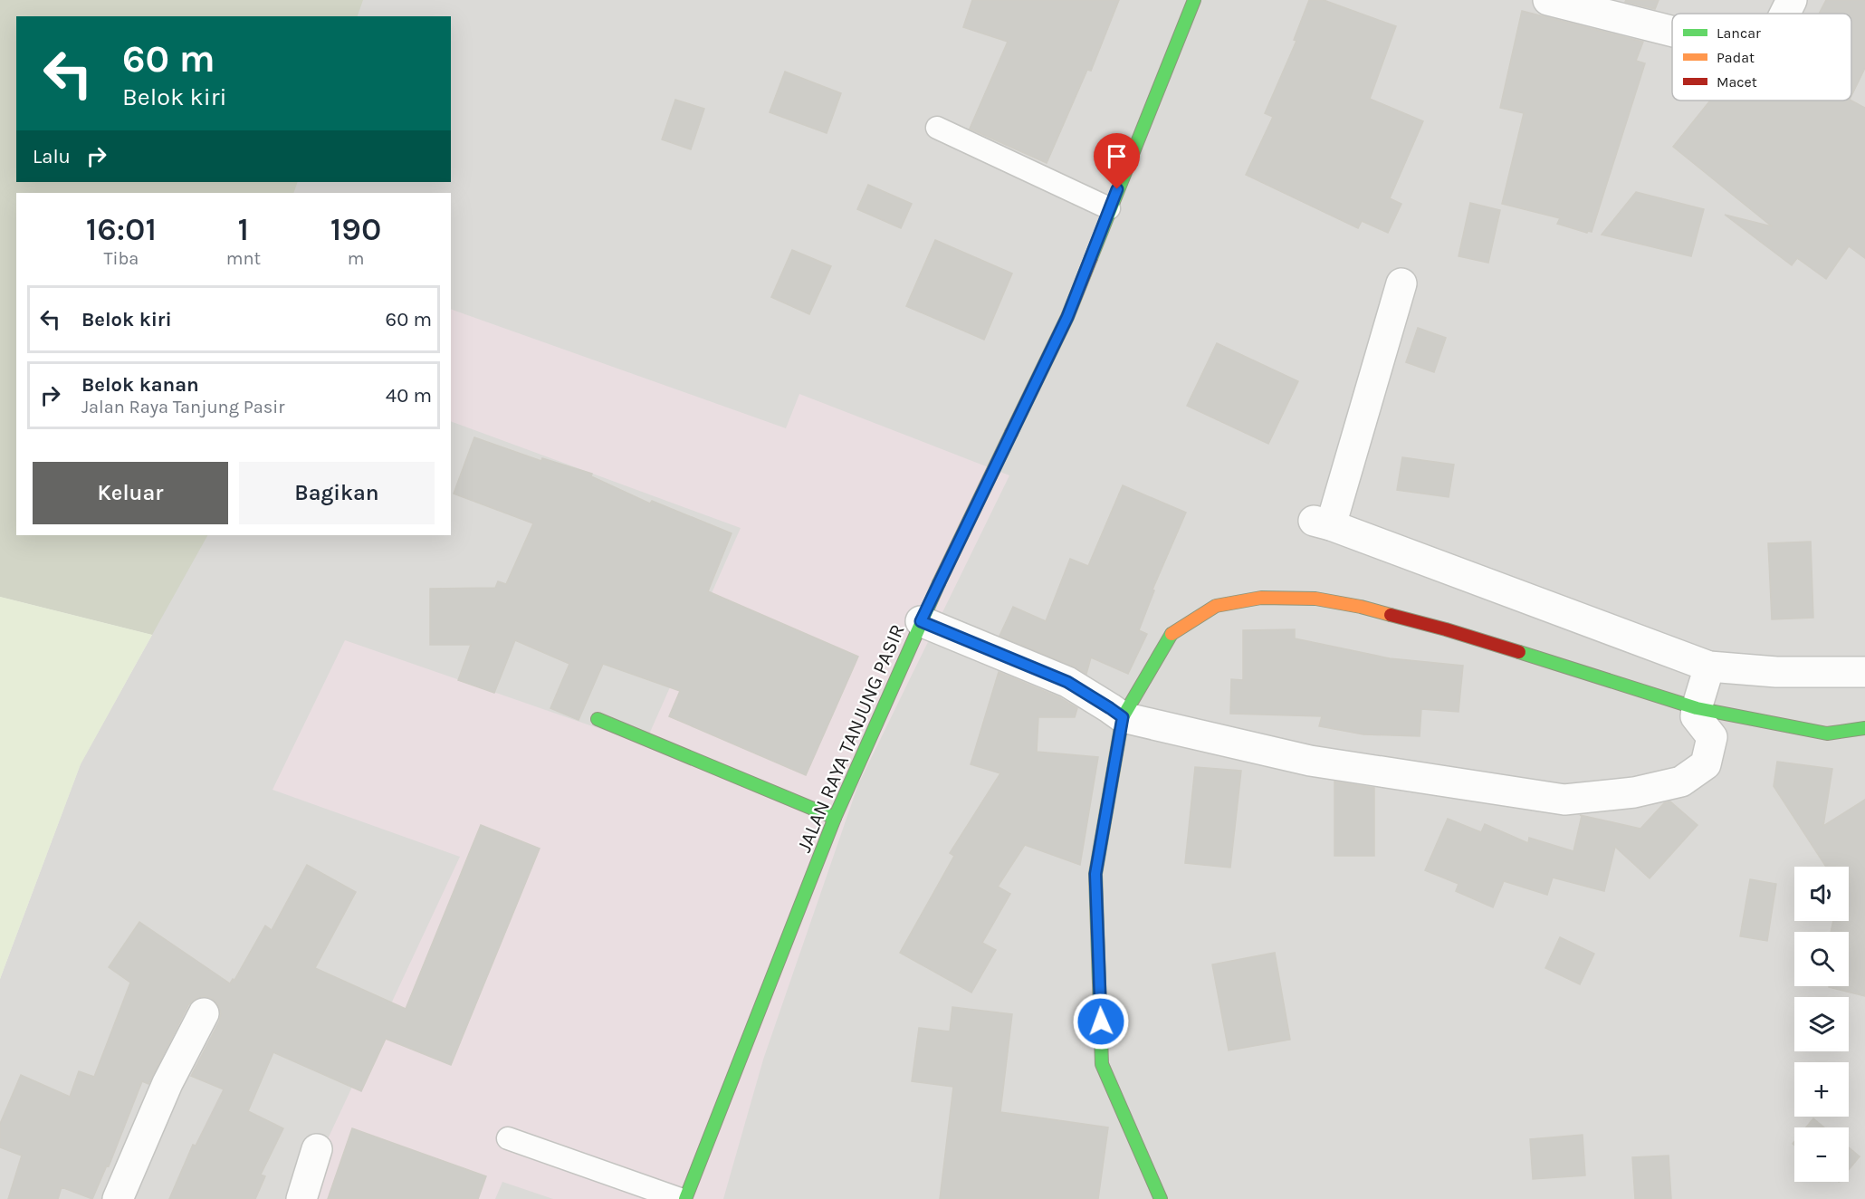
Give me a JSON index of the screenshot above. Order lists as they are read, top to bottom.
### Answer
{
  "streets": {
    "street": ["JALAN RAYA TANJUNG PASIR"]
  },
  "legend": ["Lancar", "Padat", "Macet"],
  "page": {
    "turn": ["60 m", "Belok kiri"],
    "then": "Lalu",
    "eta": [
      "16:01",
      "Tiba",
      "1",
      "mnt",
      "190",
      "m"
    ],
    "list": [
      {
        "name": "Belok kiri",
        "value": "60 m"
      },
      {
        "name": "Belok kanan",
        "note": "Jalan Raya Tanjung Pasir",
        "value": "40 m"
      }
    ],
    "buttons": ["Keluar", "Bagikan"],
    "map_buttons": ["+", "−"]
  }
}
